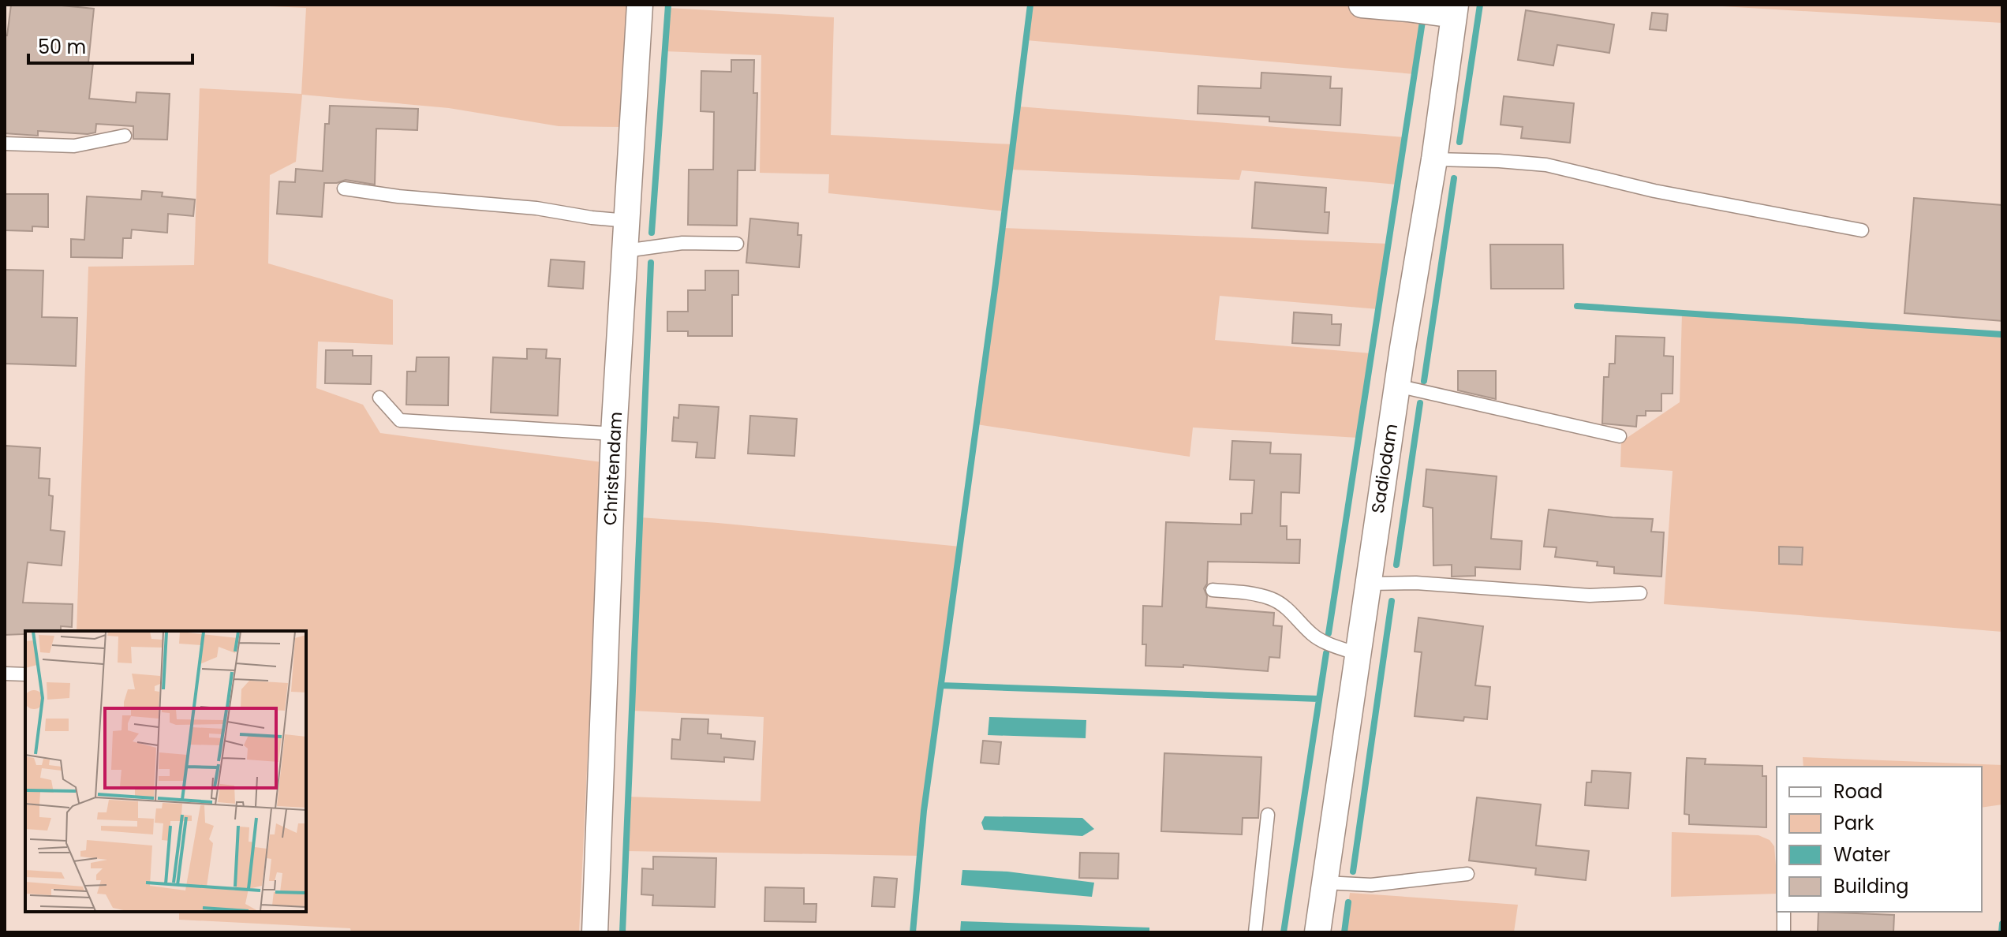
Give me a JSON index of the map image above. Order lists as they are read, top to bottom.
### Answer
{
  "streets": {
    "street": ["Christendam", "Sadiodam"]
  },
  "legend": [
    "Road",
    "Park",
    "Water",
    "Building"
  ],
  "scale_bar": "50 m"
}
